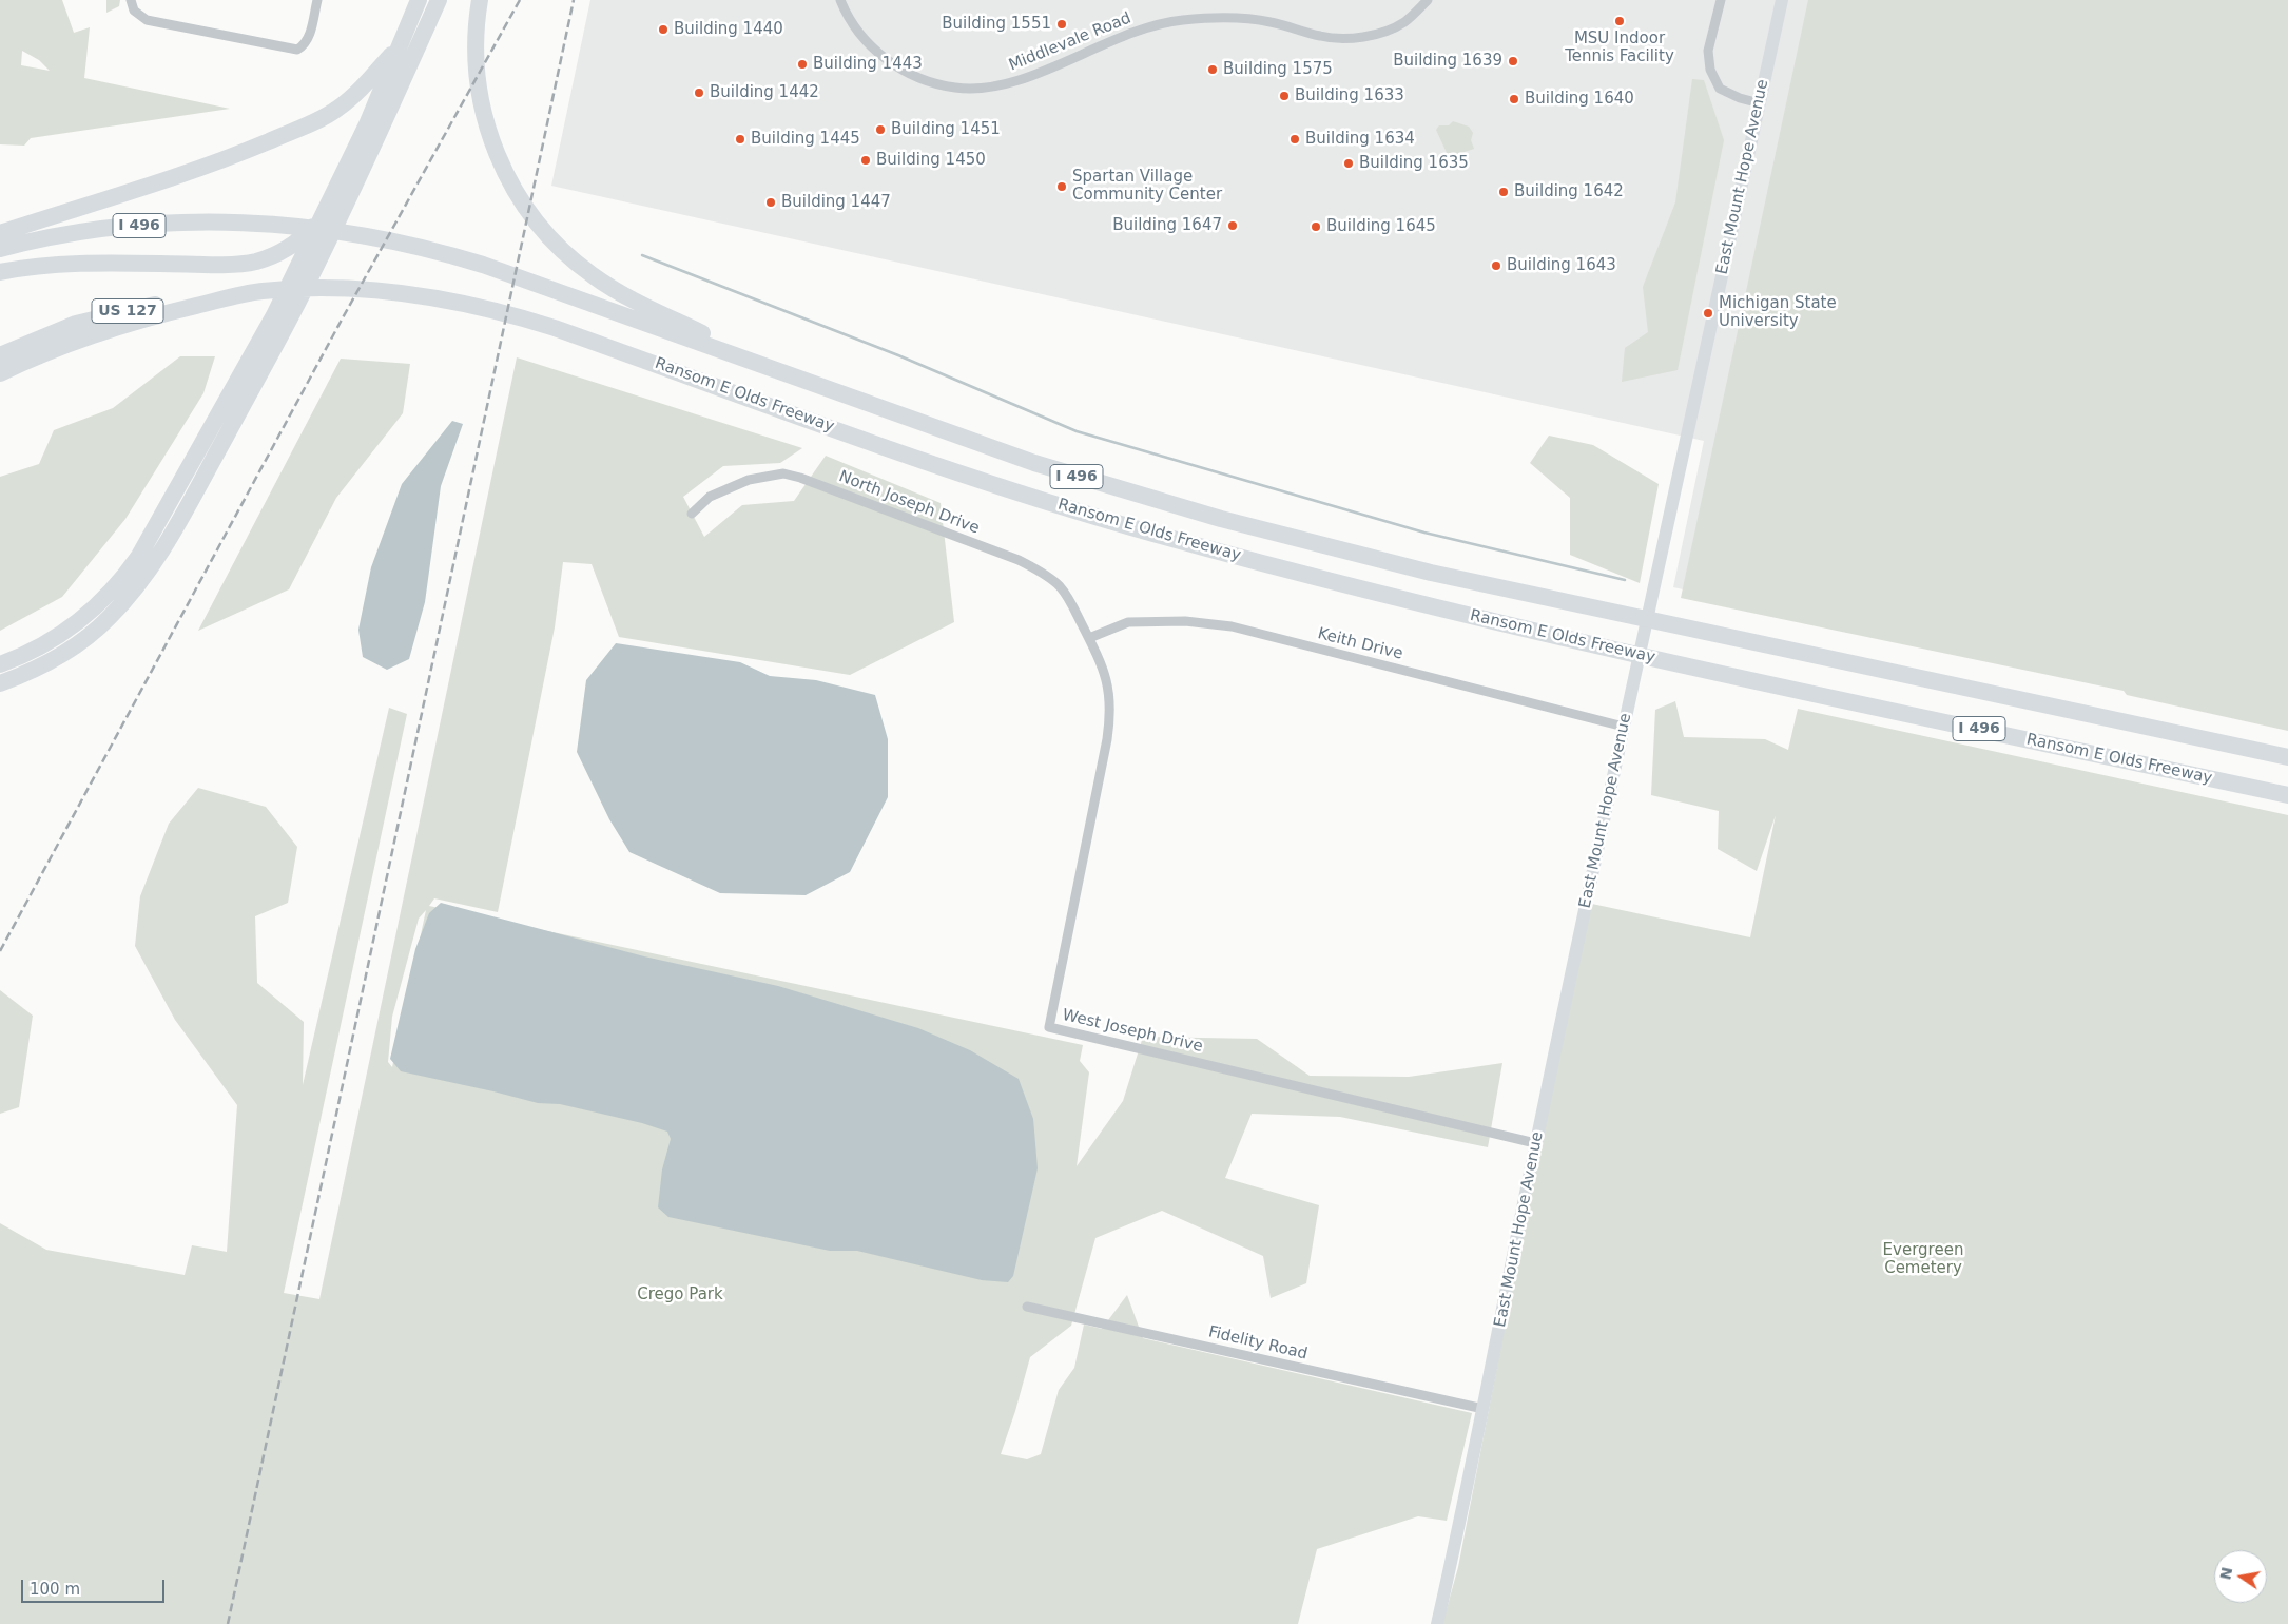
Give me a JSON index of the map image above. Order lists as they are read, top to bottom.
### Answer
{
  "streets": {
    "highway": ["I 496", "US 127", "Ransom E Olds Freeway"],
    "street": [
      "Middlevale Road",
      "East Mount Hope Avenue",
      "North Joseph Drive",
      "Keith Drive",
      "West Joseph Drive",
      "Fidelity Road"
    ]
  },
  "crossings": [
    ["East Mount Hope Avenue", "Keith Drive"],
    ["East Mount Hope Avenue", "West Joseph Drive"],
    ["East Mount Hope Avenue", "Fidelity Road"],
    ["US 127", "Ransom E Olds Freeway"],
    ["North Joseph Drive", "Keith Drive"],
    ["North Joseph Drive", "West Joseph Drive"],
    ["Keith Drive", "West Joseph Drive"]
  ],
  "parks": ["Evergreen Cemetery", "Crego Park"],
  "places": [
    "MSU Indoor Tennis Facility",
    "Building 1551",
    "Building 1440",
    "Building 1639",
    "Building 1443",
    "Building 1575",
    "Building 1442",
    "Building 1633",
    "Building 1640",
    "Building 1451",
    "Building 1445",
    "Building 1634",
    "Building 1450",
    "Building 1635",
    "Spartan Village Community Center",
    "Building 1642",
    "Building 1447",
    "Building 1647",
    "Building 1645",
    "Building 1643",
    "Michigan State University"
  ],
  "scale_bar": "100 m",
  "north": "left"
}
